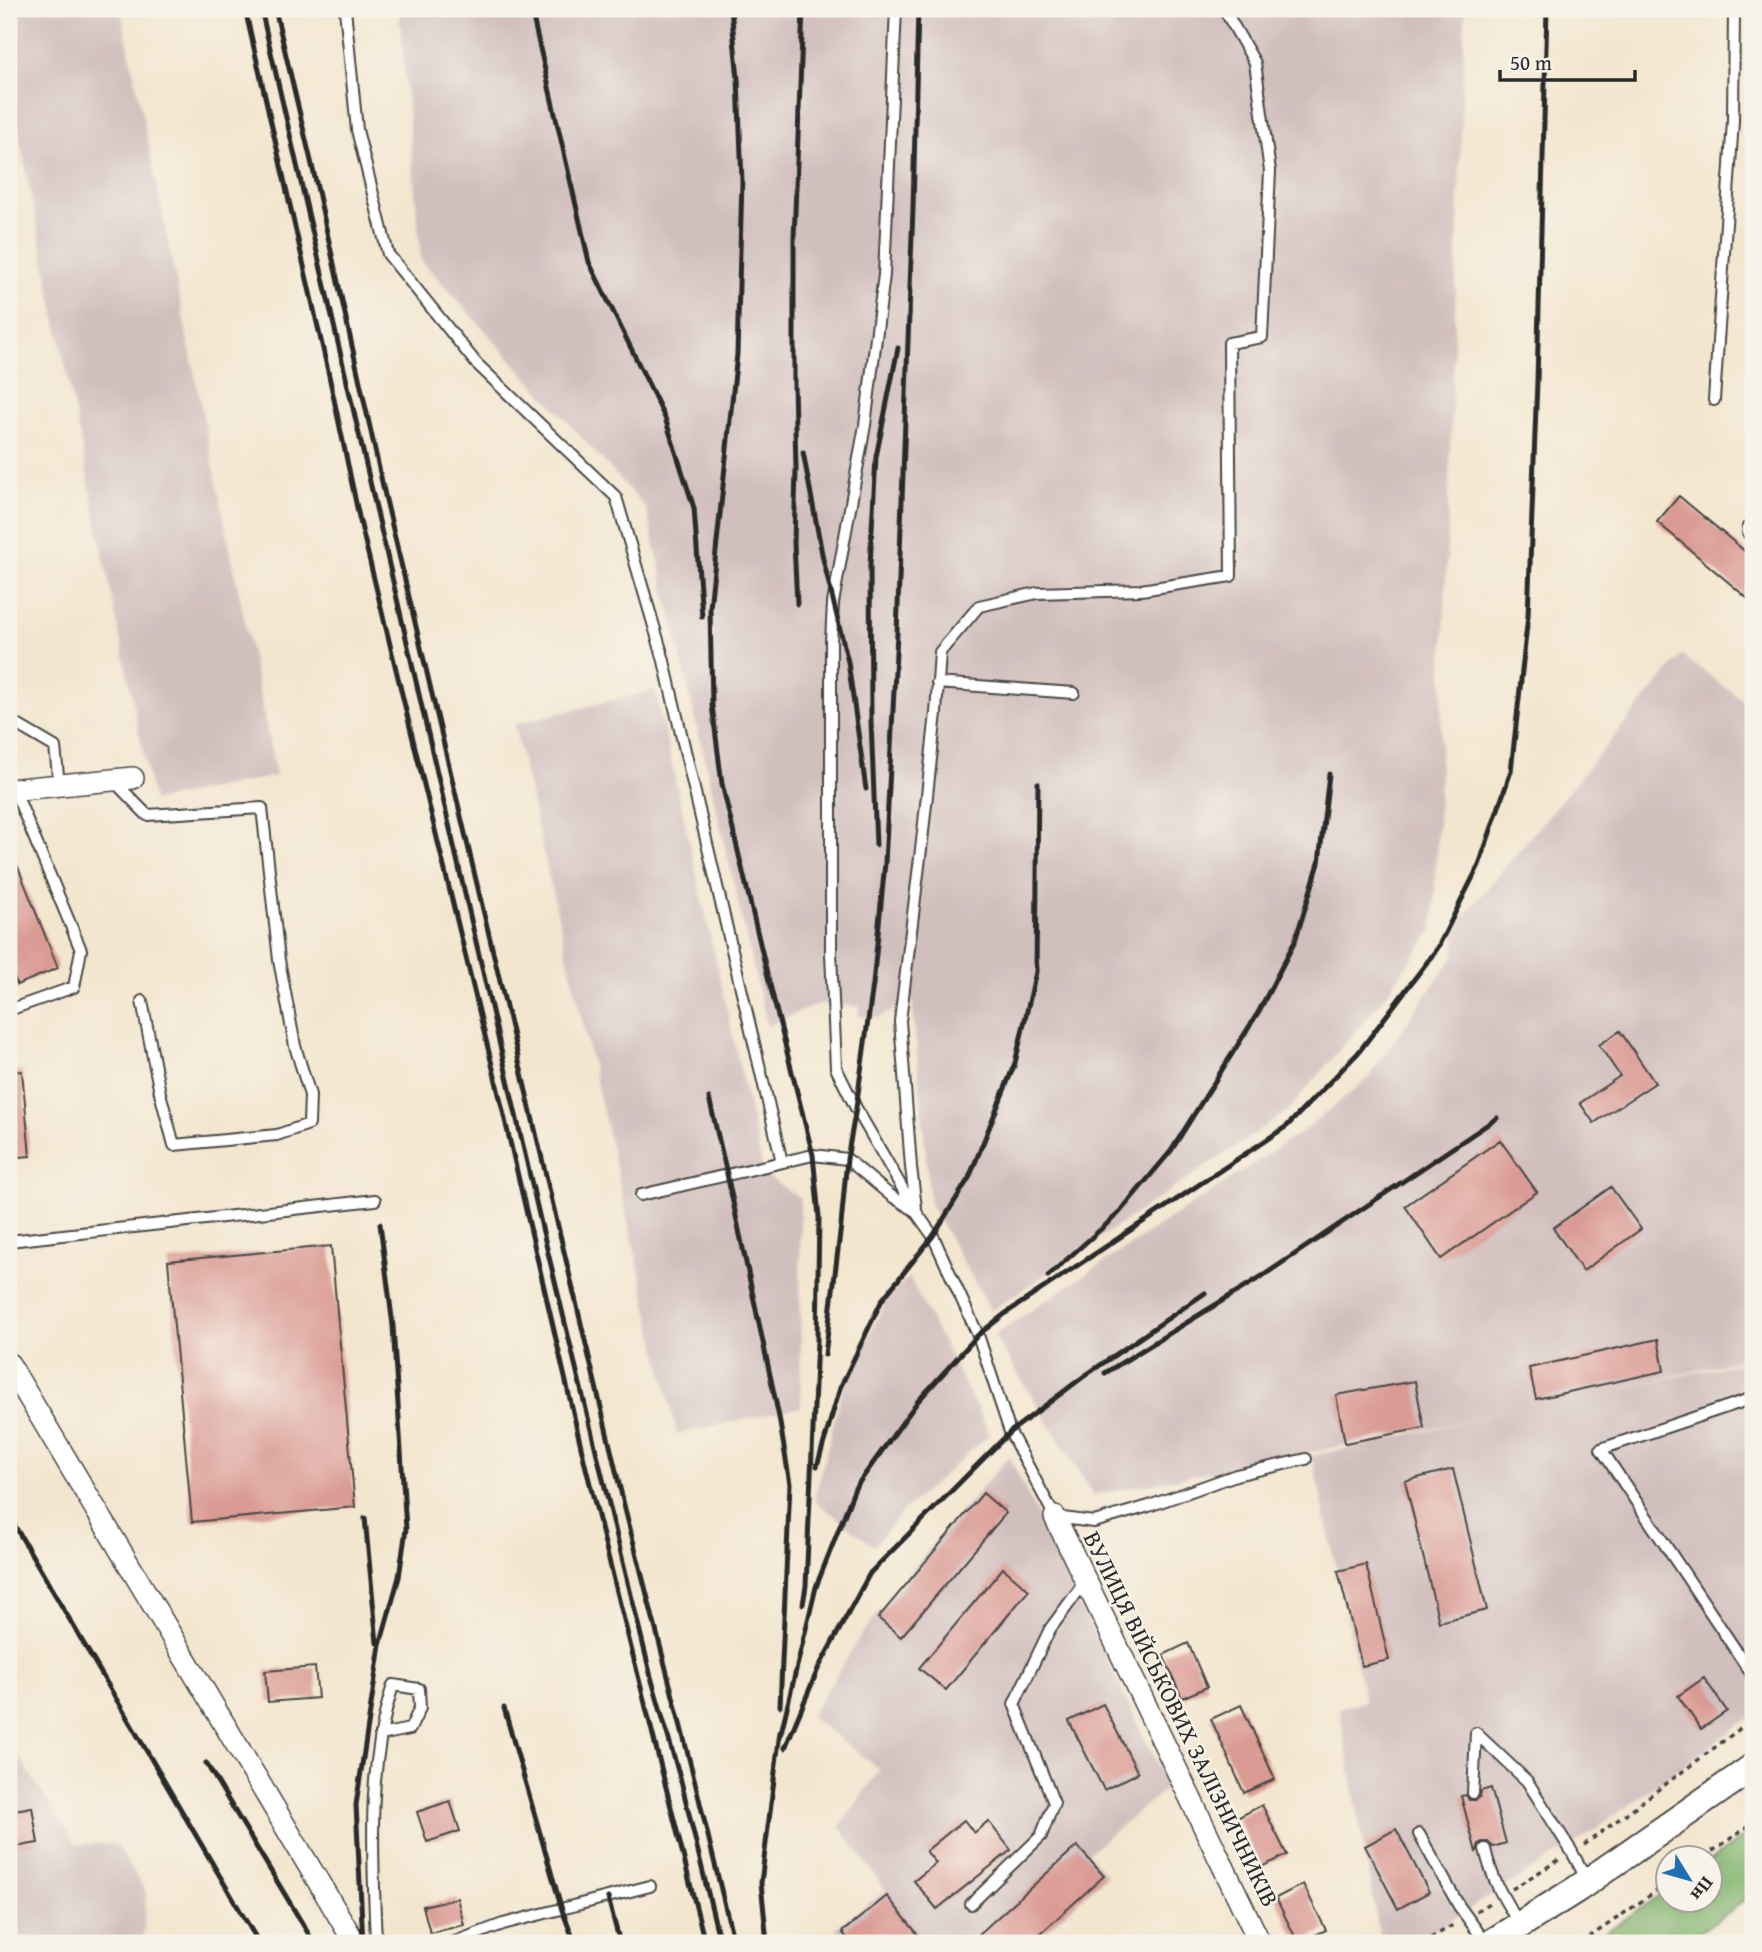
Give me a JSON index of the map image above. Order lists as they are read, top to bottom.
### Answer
{
  "streets": {
    "street": ["ВУЛИЦЯ ВІЙСЬКОВИХ ЗАЛІЗНИЧНИКІВ"]
  },
  "scale_bar": "50 m",
  "north": "bottom right"
}
